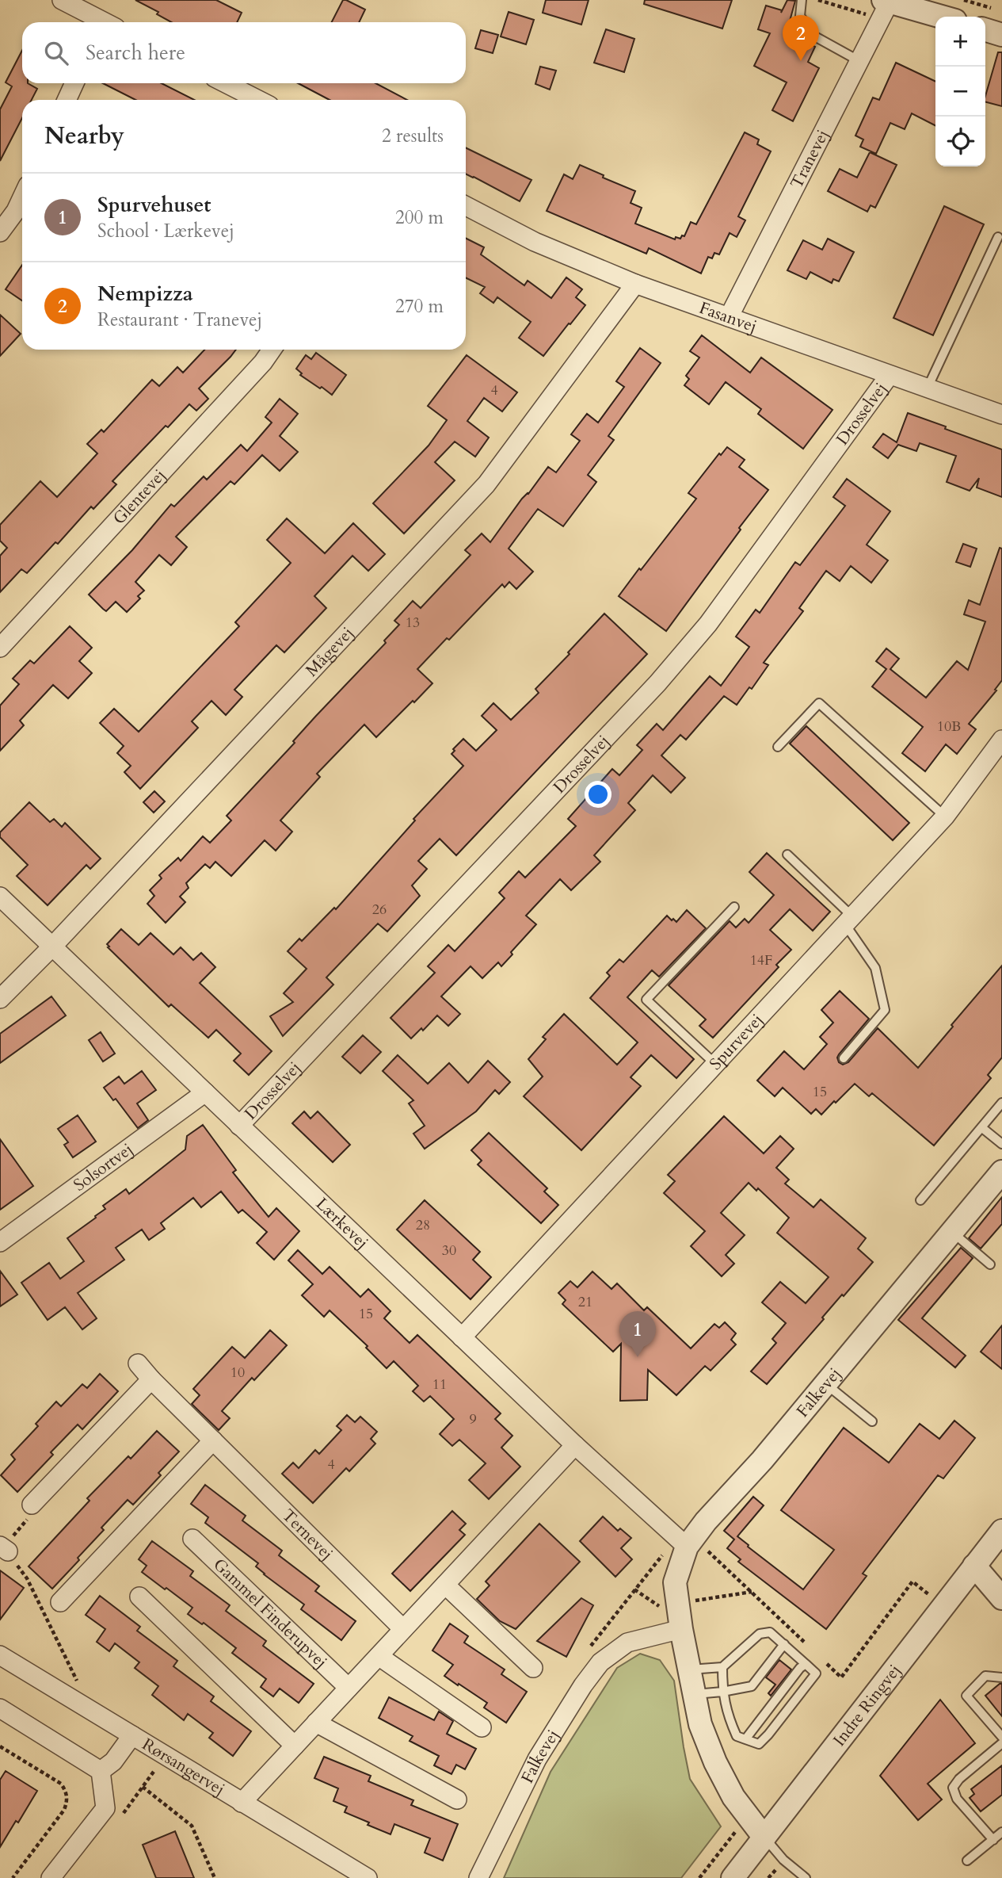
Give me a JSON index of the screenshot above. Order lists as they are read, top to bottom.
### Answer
{
  "streets": {
    "street": [
      "Tranevej",
      "Fasanvej",
      "Drosselvej",
      "Glentevej",
      "Mågevej",
      "Spurvevej",
      "Solsortvej",
      "Lærkevej",
      "Falkevej",
      "Ternevej",
      "Gammel Finderupvej",
      "Indre Ringvej",
      "Rørsangervej"
    ]
  },
  "crossings": [
    ["Tranevej", "Fasanvej"],
    ["Fasanvej", "Drosselvej"],
    ["Fasanvej", "Mågevej"],
    ["Drosselvej", "Lærkevej"],
    ["Mågevej", "Lærkevej"],
    ["Spurvevej", "Lærkevej"],
    ["Solsortvej", "Lærkevej"],
    ["Lærkevej", "Falkevej"],
    ["Falkevej", "Indre Ringvej"]
  ],
  "house_numbers": [
    "4",
    "13",
    "10B",
    "26",
    "14F",
    "15",
    "28",
    "30",
    "21",
    "15",
    "10",
    "11",
    "9",
    "4"
  ],
  "page": {
    "pins": ["2", "1"],
    "map_buttons": ["+", "−"],
    "search": "Search here",
    "heading": ["Nearby", "2 results"],
    "list": [
      {
        "mark": "1",
        "name": "Spurvehuset",
        "note": "School · Lærkevej",
        "value": "200 m"
      },
      {
        "mark": "2",
        "name": "Nempizza",
        "note": "Restaurant · Tranevej",
        "value": "270 m"
      }
    ]
  }
}
